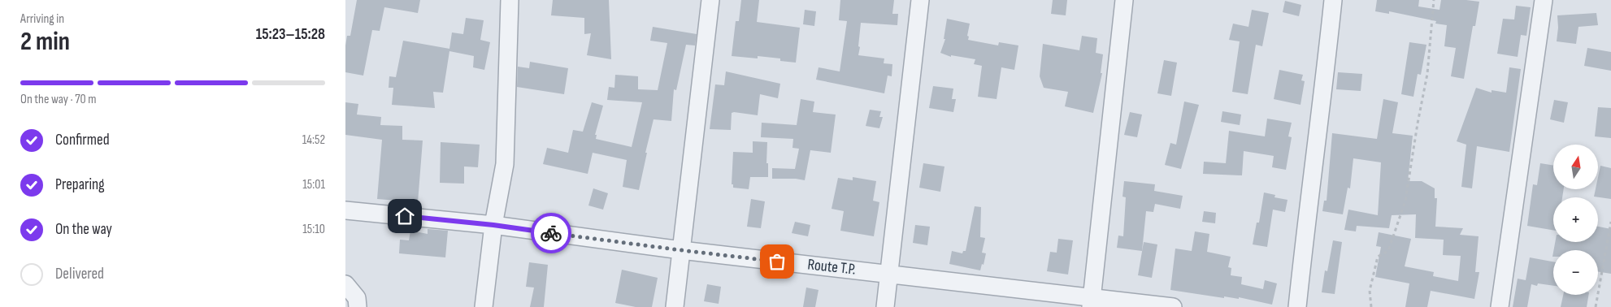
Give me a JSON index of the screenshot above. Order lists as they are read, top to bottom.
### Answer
{
  "streets": {
    "street": ["Route T.P."]
  },
  "north": "top",
  "page": {
    "heading": ["2 min", "Arriving in", "15:23–15:28"],
    "bar": "On the way · 70 m",
    "list": [
      ["Confirmed", "14:52"],
      ["Preparing", "15:01"],
      ["On the way", "15:10"],
      "Delivered"
    ],
    "map_buttons": ["+", "−"]
  }
}
